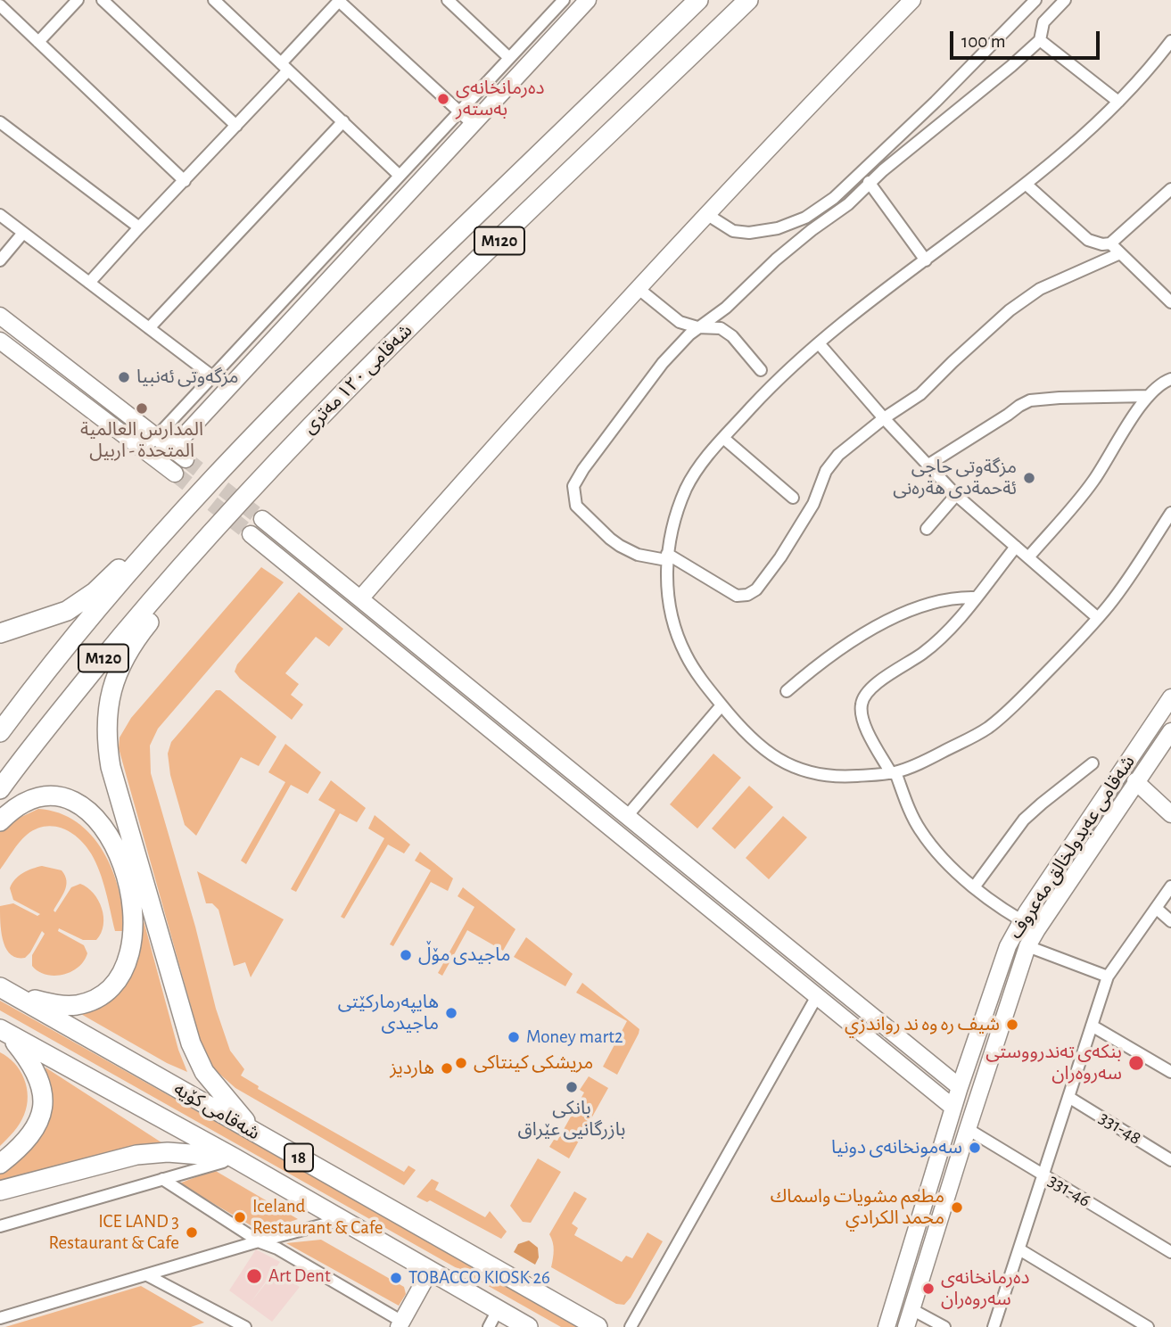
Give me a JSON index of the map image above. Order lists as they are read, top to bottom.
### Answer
{
  "streets": {
    "highway": [
      "M120",
      "شەقامی ١٢٠ مەتری",
      "شەقامی کۆیە",
      "18"
    ],
    "street": ["شەقامی عەبدولخالق مەعروف", "331-48", "331-46"]
  },
  "crossings": [
    ["شەقامی عەبدولخالق مەعروف", "331-46"]
  ],
  "places": [
    "دەرمانخانەی بەستەر",
    "مزگەوتی ئەنبیا",
    "المدارس العالمية المتحدة - اربيل",
    "مزگةوتی حاجی ئةحمةدی هةرەنی",
    "ماجیدی مۆڵ",
    "هایپەرمارکێتی ماجیدی",
    "شيف ره وه ند رواندزي",
    "Money mart2",
    "مریشکی کینتاکی",
    "بنکەی تەندرووستی سەروەران",
    "هاردیز",
    "بانکی بازرگانیی عێراق",
    "سەمونخانەی دونیا",
    "مطعم مشويات واسماك محمد الكرادي",
    "Iceland Restaurant & Cafe",
    "ICE LAND 3 Restaurant & Cafe",
    "Art Dent",
    "TOBACCO KIOSK 26",
    "دەرمانخانەی سەروەران"
  ],
  "scale_bar": "100 m"
}
